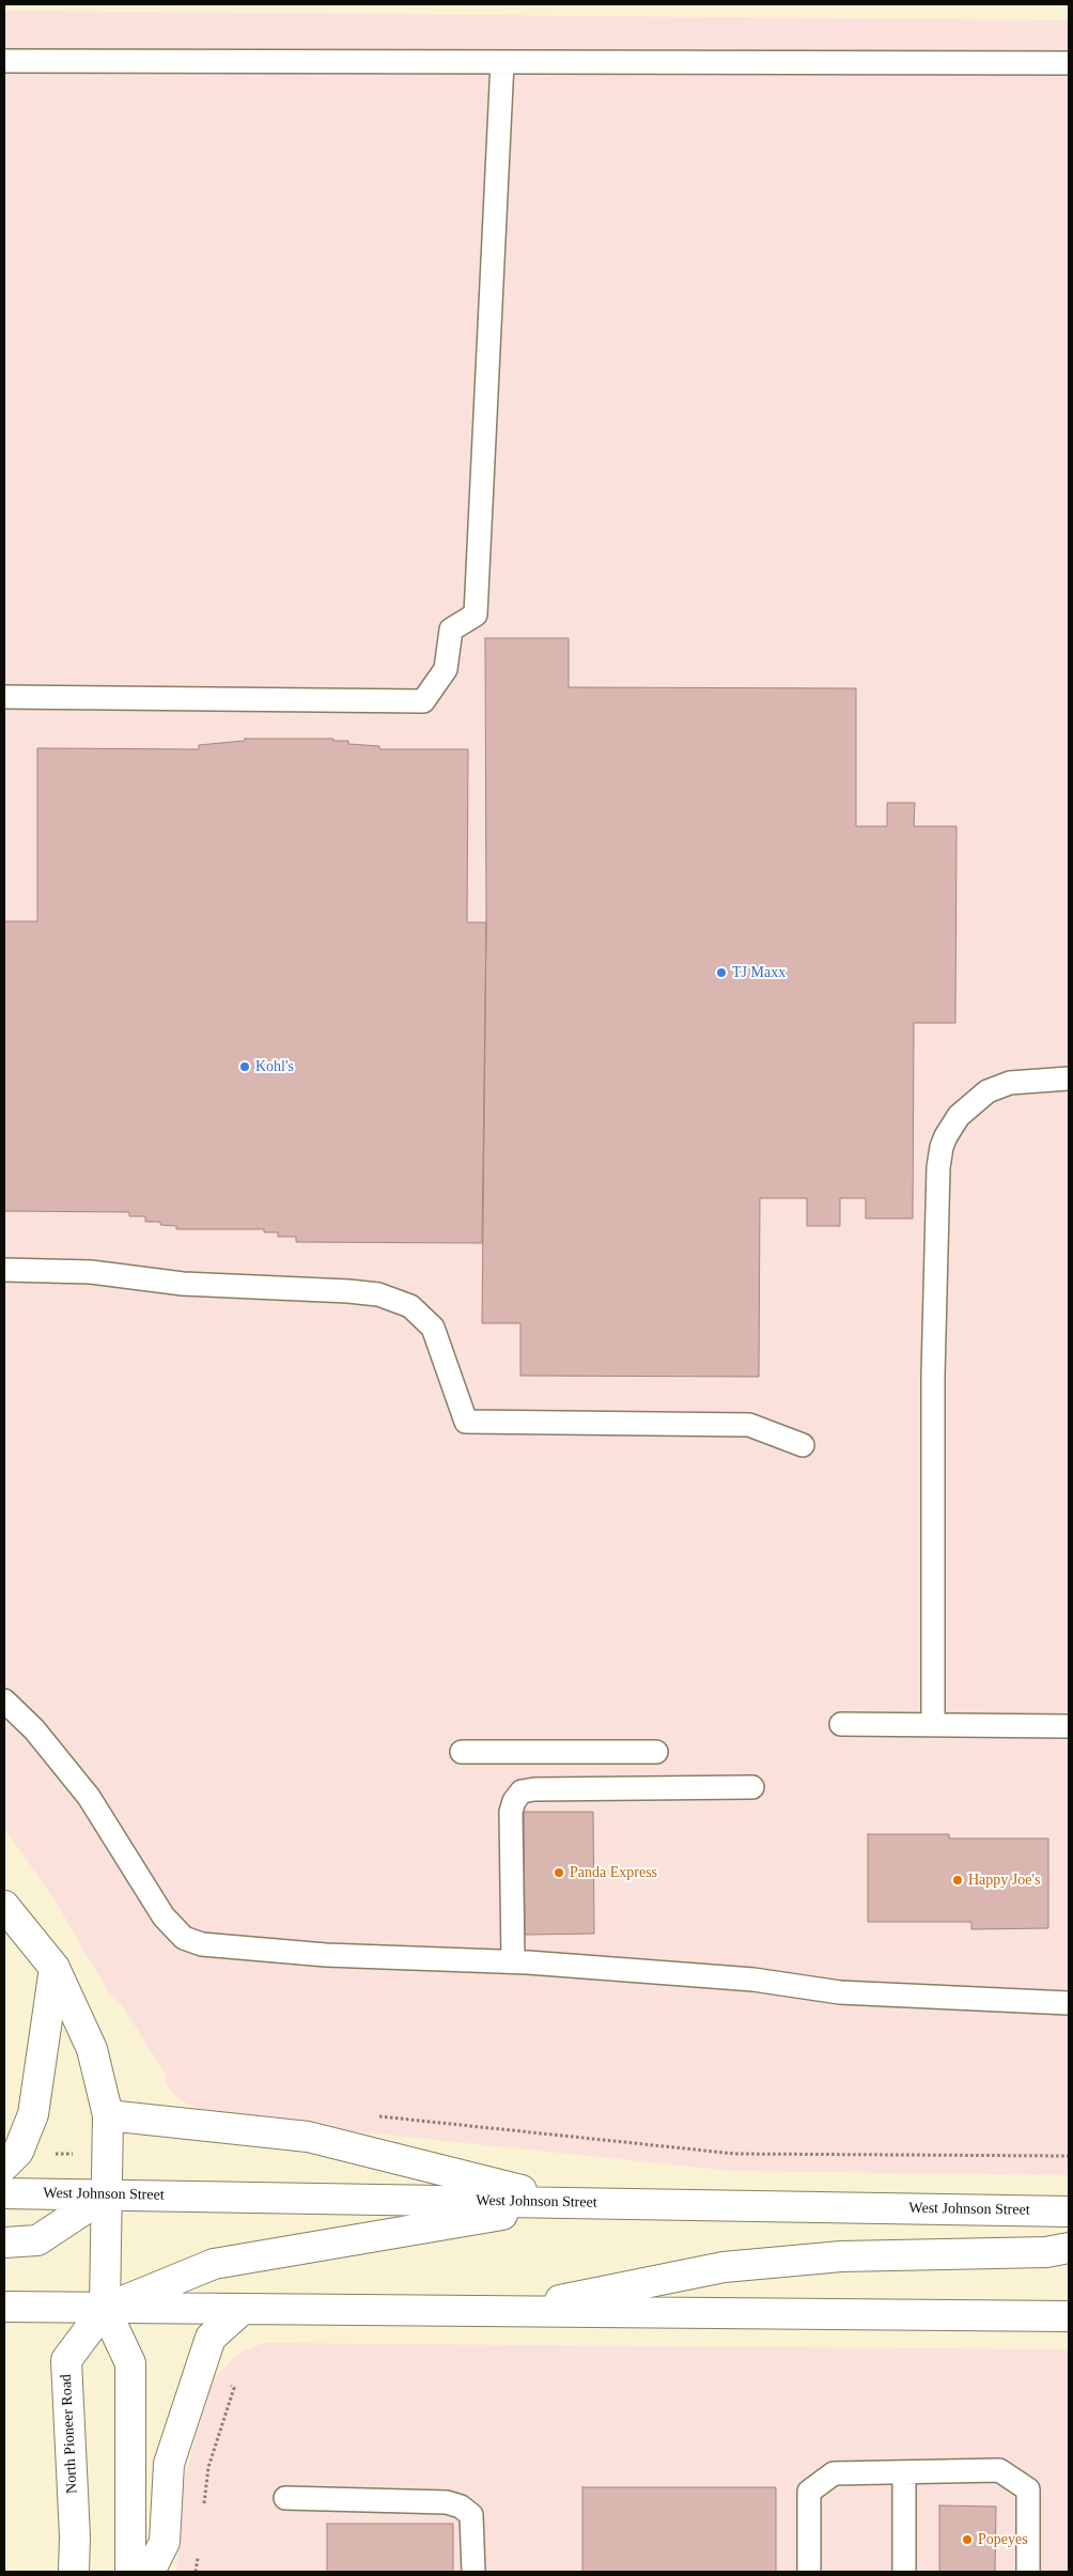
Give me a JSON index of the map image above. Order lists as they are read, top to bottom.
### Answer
{
  "streets": {
    "main road": ["West Johnson Street", "North Pioneer Road"]
  },
  "places": [
    "TJ Maxx",
    "Kohl's",
    "Panda Express",
    "Happy Joe's",
    "Popeyes"
  ]
}
